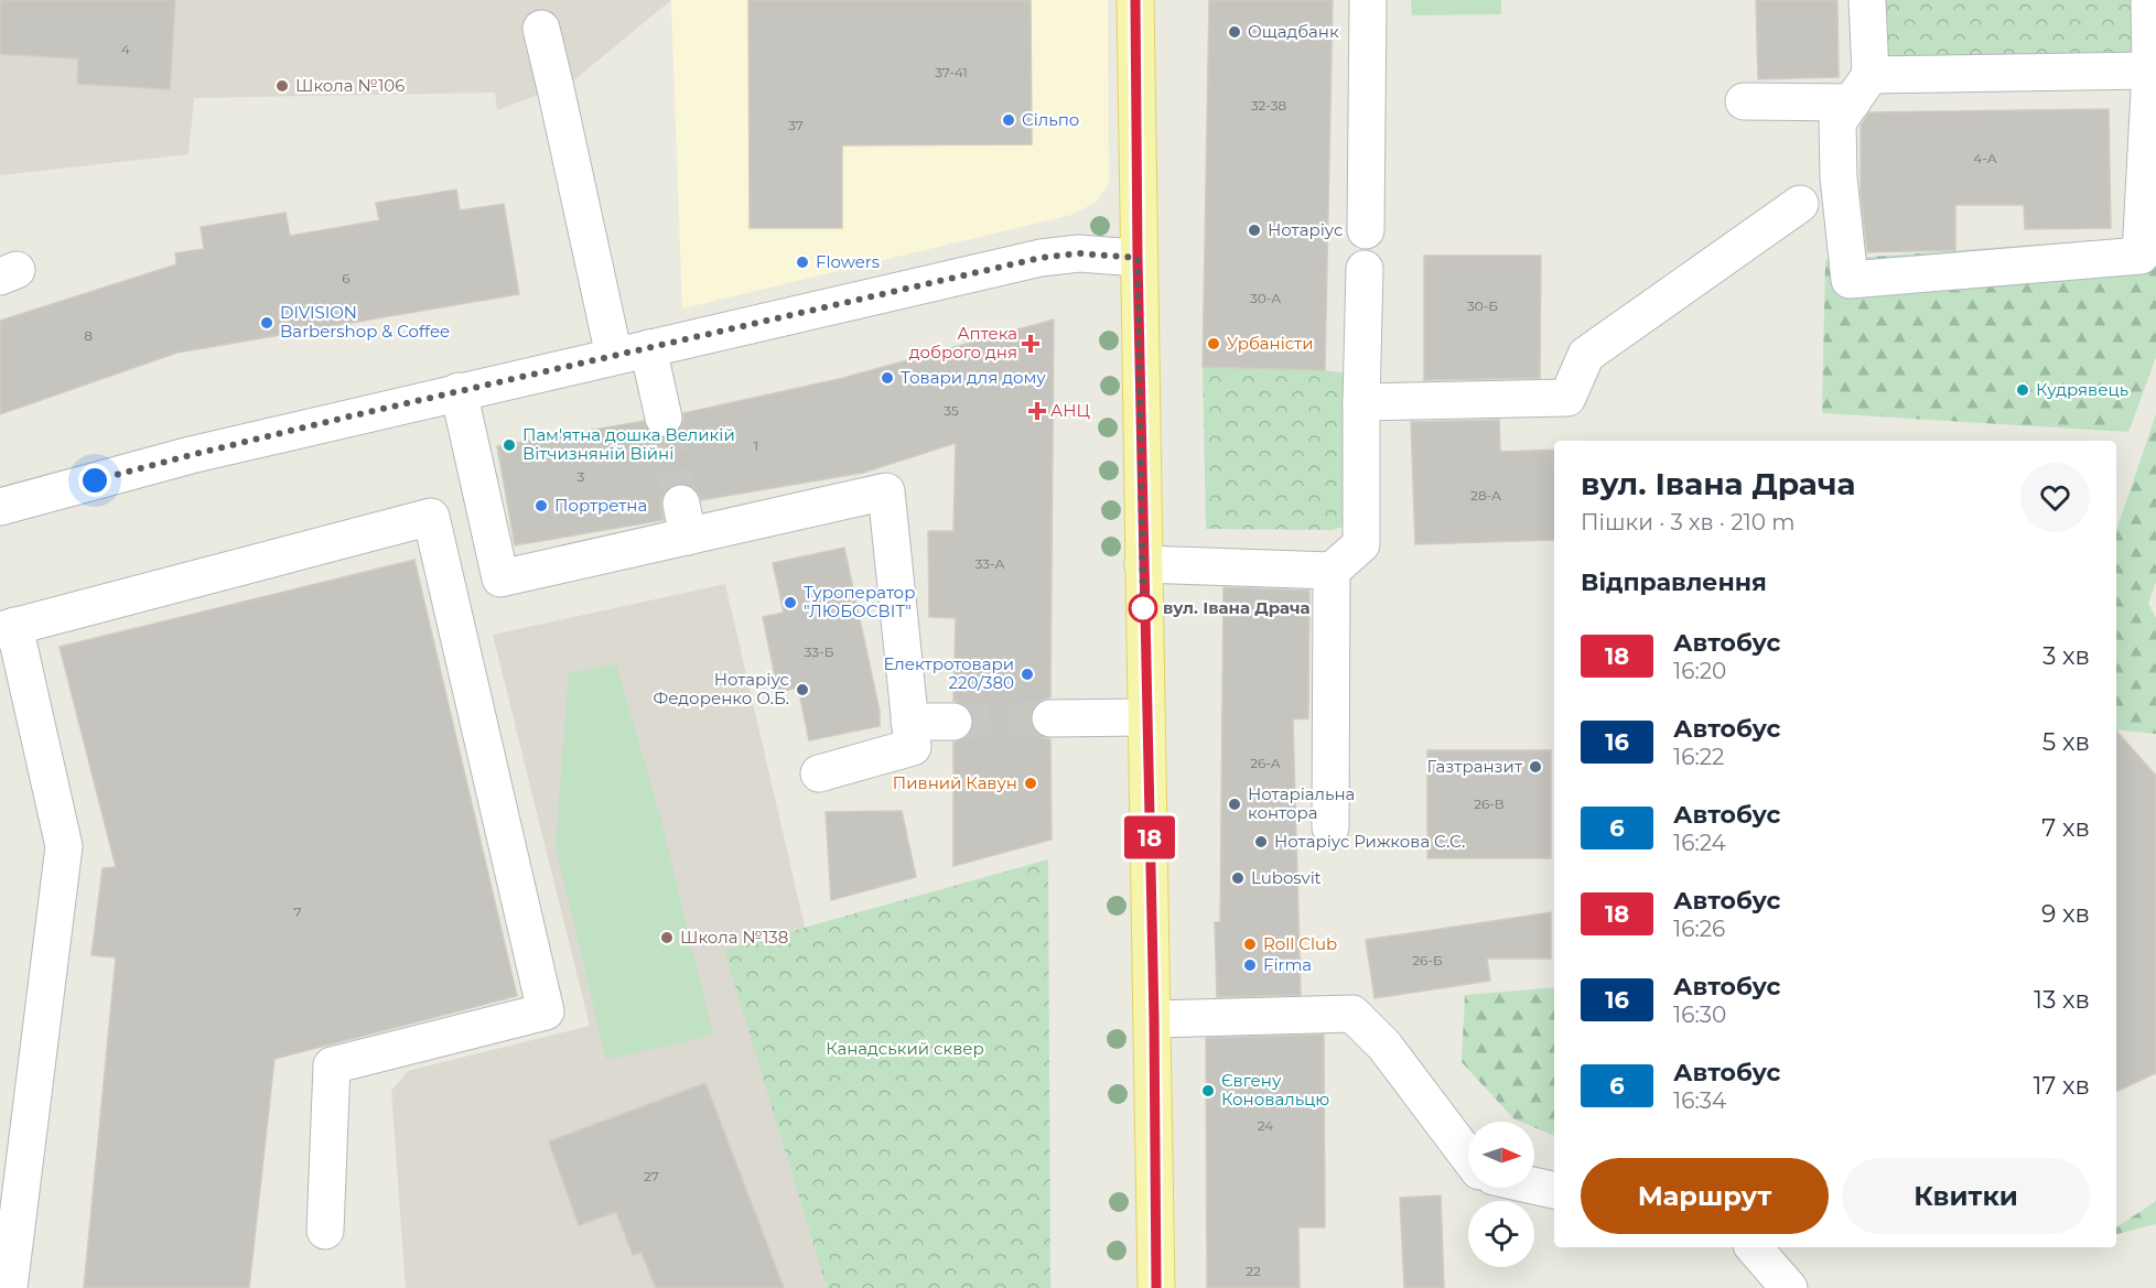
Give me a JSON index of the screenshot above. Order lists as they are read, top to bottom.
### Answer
{
  "parks": ["Канадський сквер"],
  "places": {
    "other": [
      "Ощадбанк",
      "Школа №106",
      "Сільпо",
      "Нотаріус",
      "Flowers",
      "DIVISION Barbershop & Coffee",
      "Урбаністи",
      "Товари для дому",
      "Кудрявець",
      "Пам'ятна дошка Великій Вітчизняній Війні",
      "Портретна",
      "Туроператор \"ЛЮБОСВІТ\"",
      "вул. Івана Драча",
      "Електротовари 220/380",
      "Нотаріус Федоренко О.Б.",
      "Газтранзит",
      "Пивний Кавун",
      "Нотаріальна контора",
      "Нотаріус Рижкова С.С.",
      "Lubosvit",
      "Школа №138",
      "Roll Club",
      "Firma",
      "Євгену Коновальцю"
    ],
    "health": ["Аптека доброго дня", "АНЦ"]
  },
  "lines": ["bus line 18"],
  "house_numbers": [
    "4",
    "37-41",
    "32-38",
    "37",
    "4-А",
    "6",
    "30-А",
    "30-Б",
    "8",
    "35",
    "1",
    "3",
    "28-А",
    "33-А",
    "33-Б",
    "26-А",
    "26-В",
    "7",
    "26-Б",
    "24",
    "27",
    "22"
  ],
  "north": "right",
  "page": {
    "on_map": "18",
    "heading": [
      ["вул. Івана Драча", "Пішки · 3 хв · 210 m"],
      "Відправлення"
    ],
    "list": [
      {
        "mark": "18",
        "name": "Автобус",
        "note": "16:20",
        "value": "3 хв"
      },
      {
        "mark": "16",
        "name": "Автобус",
        "note": "16:22",
        "value": "5 хв"
      },
      {
        "mark": "6",
        "name": "Автобус",
        "note": "16:24",
        "value": "7 хв"
      },
      {
        "mark": "18",
        "name": "Автобус",
        "note": "16:26",
        "value": "9 хв"
      },
      {
        "mark": "16",
        "name": "Автобус",
        "note": "16:30",
        "value": "13 хв"
      },
      {
        "mark": "6",
        "name": "Автобус",
        "note": "16:34",
        "value": "17 хв"
      }
    ],
    "buttons": ["Маршрут", "Квитки"]
  }
}
